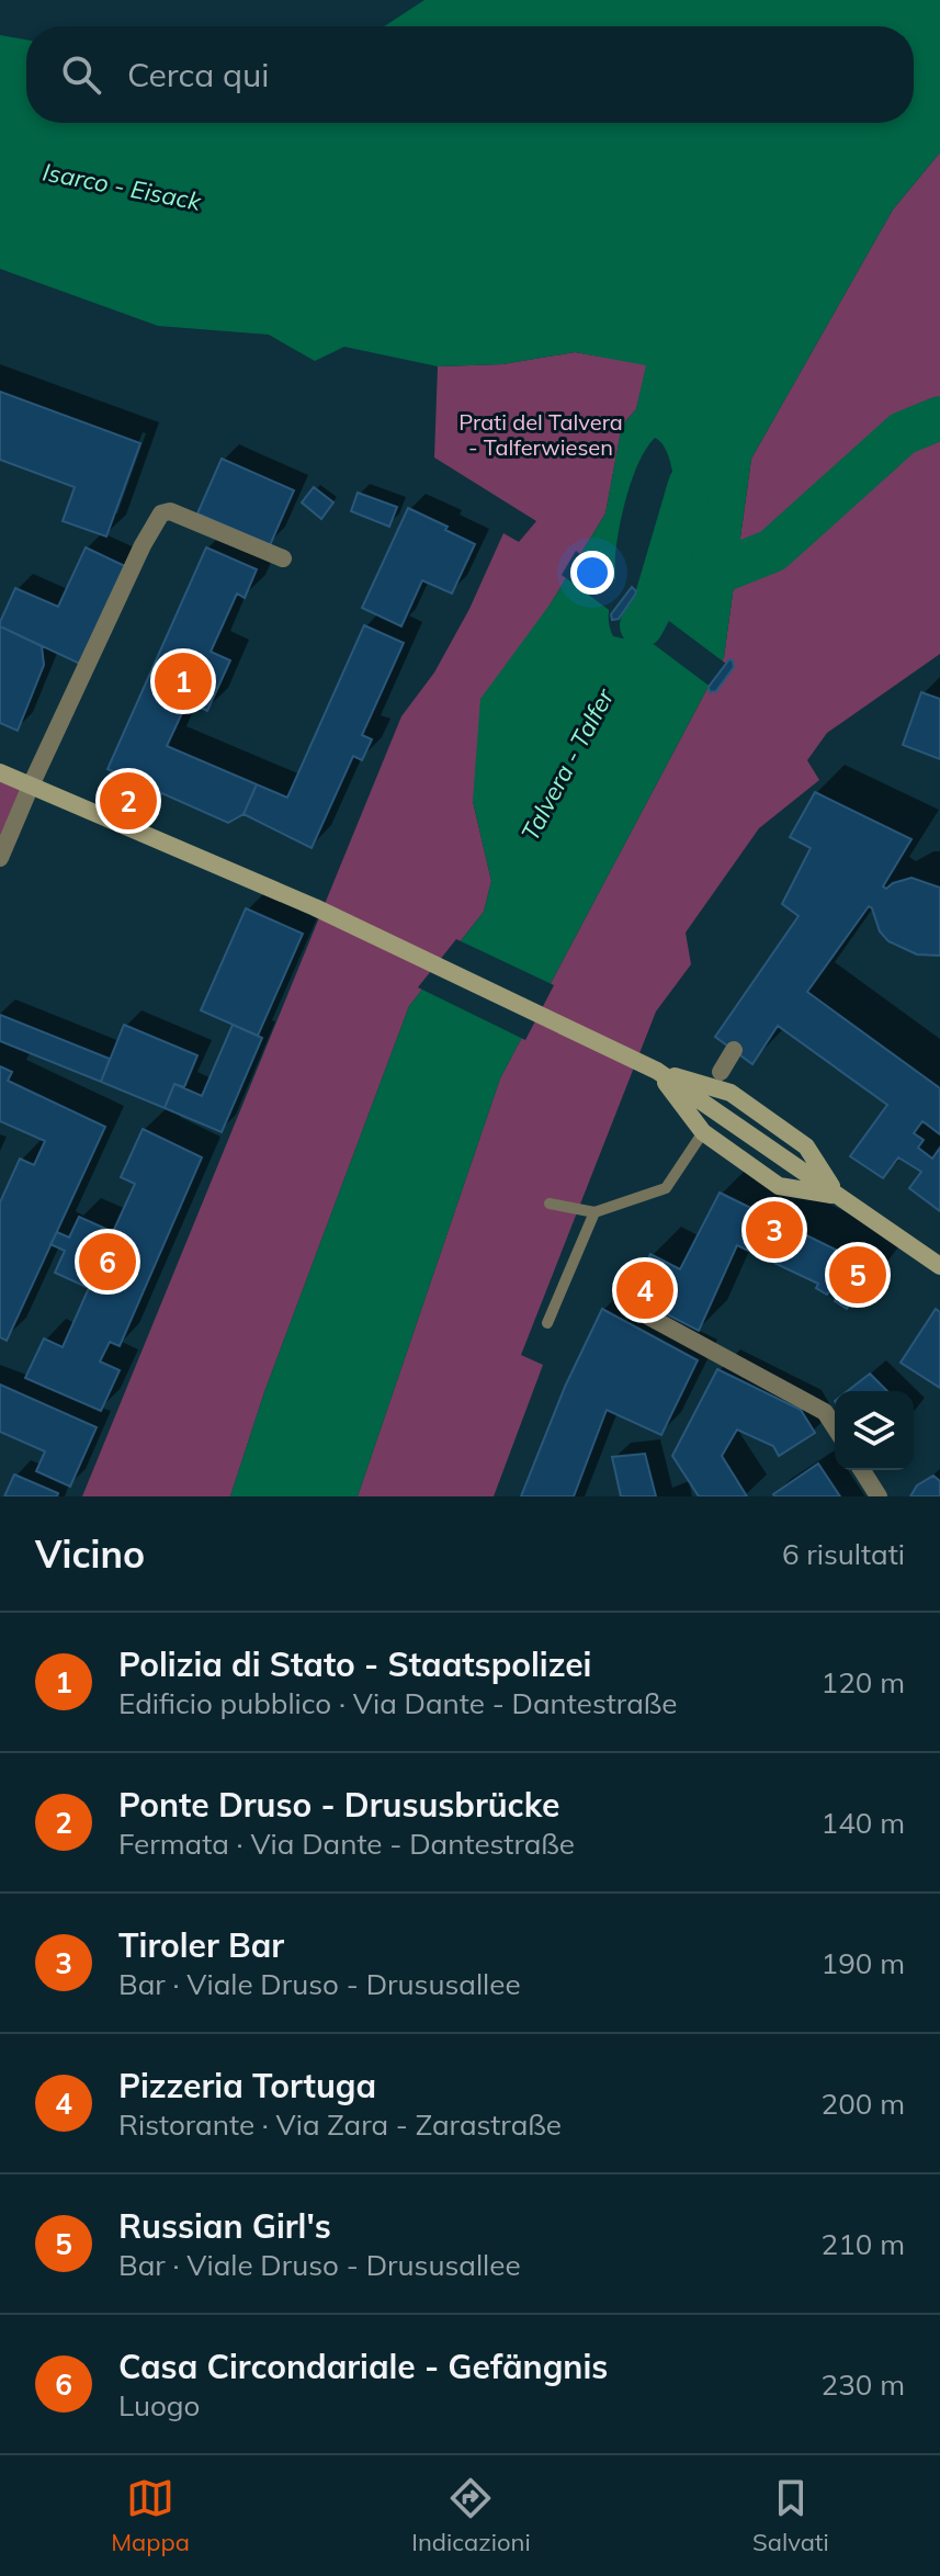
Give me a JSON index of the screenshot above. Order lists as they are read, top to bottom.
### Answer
{
  "water": ["Isarco - Eisack", "Talvera - Talfer"],
  "parks": ["Prati del Talvera - Talferwiesen"],
  "page": {
    "search": "Cerca qui",
    "pins": [
      "1",
      "2",
      "3",
      "6",
      "5",
      "4"
    ],
    "heading": ["Vicino", "6 risultati"],
    "list": [
      {
        "mark": "1",
        "name": "Polizia di Stato - Staatspolizei",
        "note": "Edificio pubblico · Via Dante - Dantestraße",
        "value": "120 m"
      },
      {
        "mark": "2",
        "name": "Ponte Druso - Drususbrücke",
        "note": "Fermata · Via Dante - Dantestraße",
        "value": "140 m"
      },
      {
        "mark": "3",
        "name": "Tiroler Bar",
        "note": "Bar · Viale Druso - Drususallee",
        "value": "190 m"
      },
      {
        "mark": "4",
        "name": "Pizzeria Tortuga",
        "note": "Ristorante · Via Zara - Zarastraße",
        "value": "200 m"
      },
      {
        "mark": "5",
        "name": "Russian Girl's",
        "note": "Bar · Viale Druso - Drususallee",
        "value": "210 m"
      },
      {
        "mark": "6",
        "name": "Casa Circondariale - Gefängnis",
        "note": "Luogo",
        "value": "230 m"
      }
    ],
    "nav": ["Mappa", "Indicazioni", "Salvati"]
  }
}
